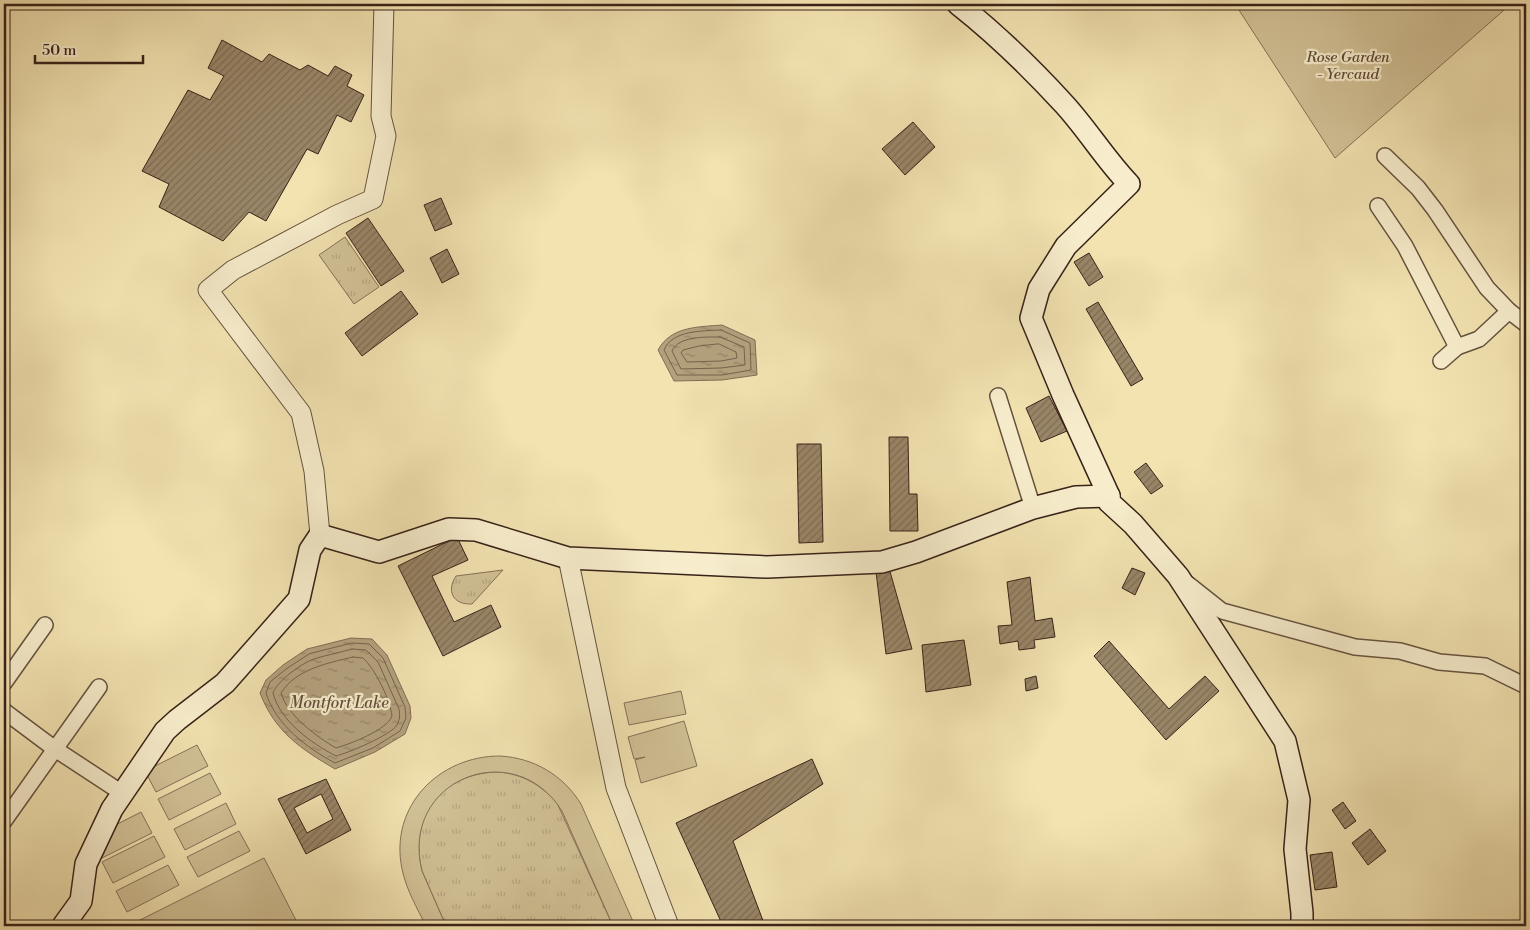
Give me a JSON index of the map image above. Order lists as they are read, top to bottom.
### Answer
{
  "water": ["Montfort Lake"],
  "parks": ["Rose Garden - Yercaud"],
  "scale_bar": "50 m"
}
